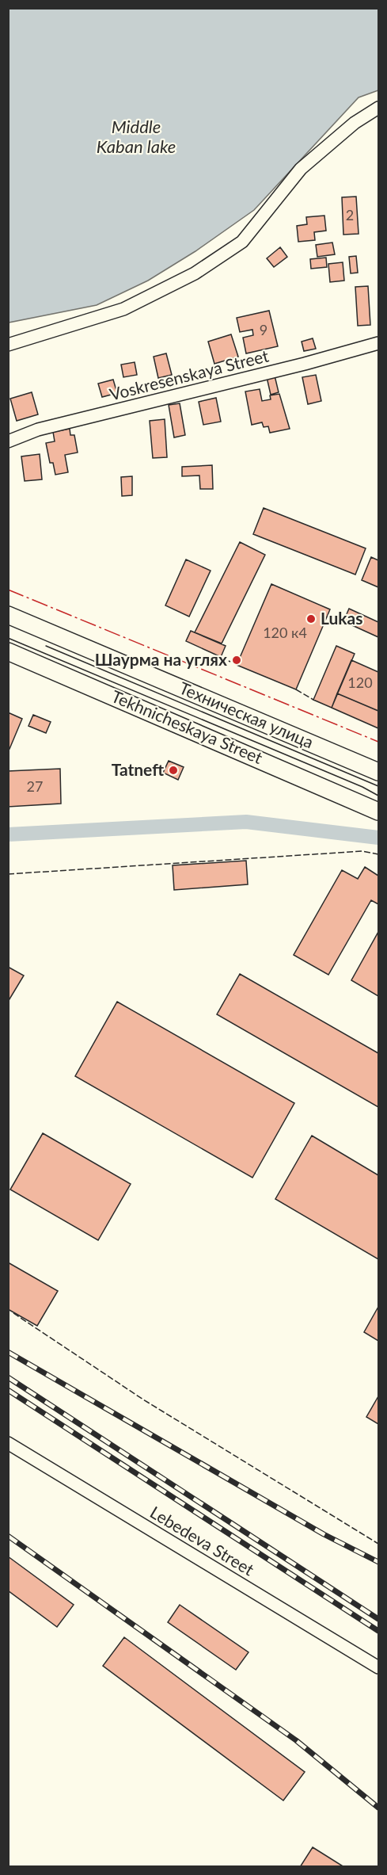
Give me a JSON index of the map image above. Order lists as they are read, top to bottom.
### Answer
{
  "streets": {
    "main road": ["Техническая улица", "Tekhnicheskaya Street"],
    "street": ["Voskresenskaya Street", "Lebedeva Street"]
  },
  "water": ["Middle Kaban lake"],
  "places": ["Lukas", "Шаурма на углях", "Tatneft"],
  "house_numbers": [
    "2",
    "9",
    "120 к4",
    "120",
    "27"
  ]
}
